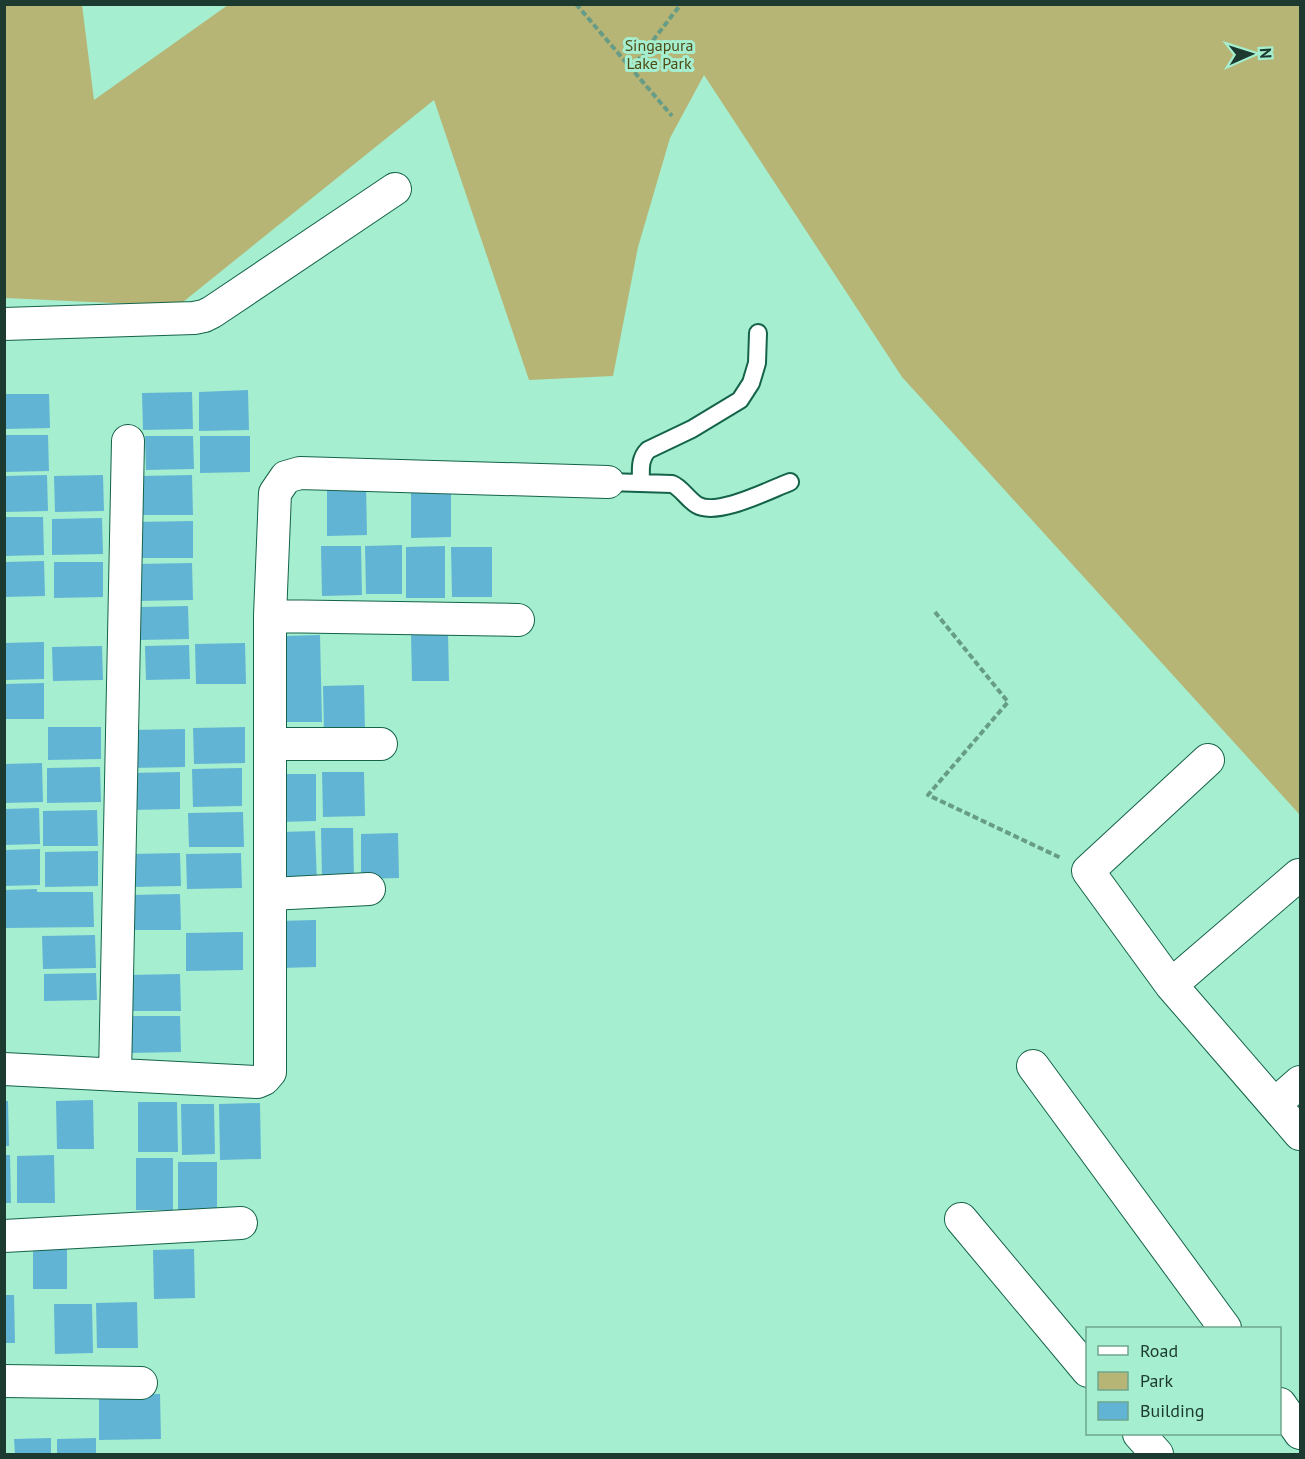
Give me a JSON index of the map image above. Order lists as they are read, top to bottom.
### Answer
{
  "parks": ["Singapura Lake Park"],
  "legend": ["Road", "Park", "Building"],
  "north": "right"
}
